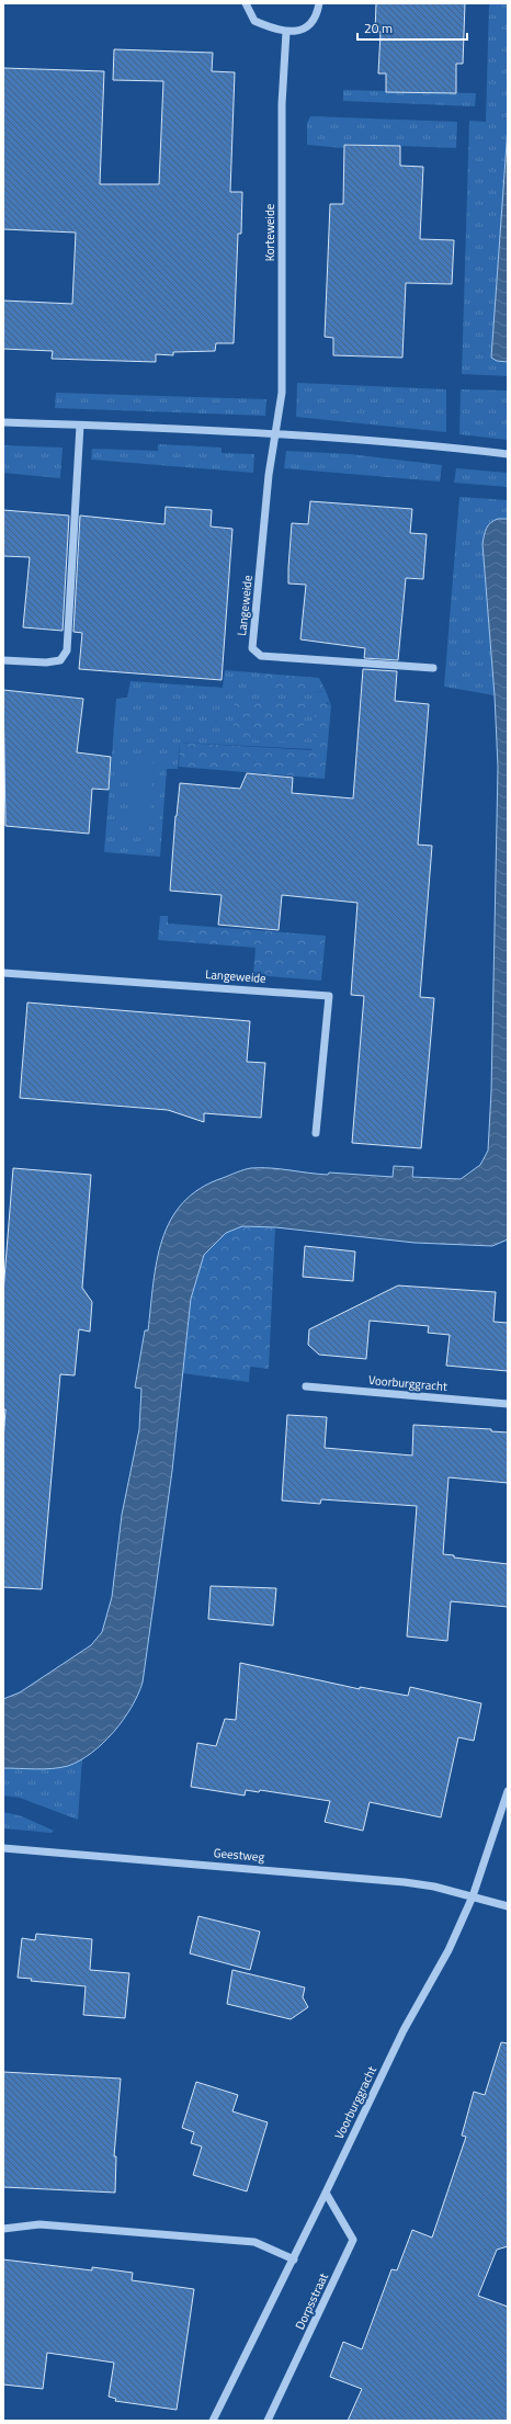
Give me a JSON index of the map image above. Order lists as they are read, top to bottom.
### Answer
{
  "streets": {
    "street": [
      "Korteweide",
      "Langeweide",
      "Voorburggracht",
      "Geestweg",
      "Dorpsstraat"
    ]
  },
  "crossings": [
    ["Korteweide", "Langeweide"],
    ["Voorburggracht", "Geestweg"],
    ["Voorburggracht", "Dorpsstraat"]
  ],
  "scale_bar": "20 m"
}
